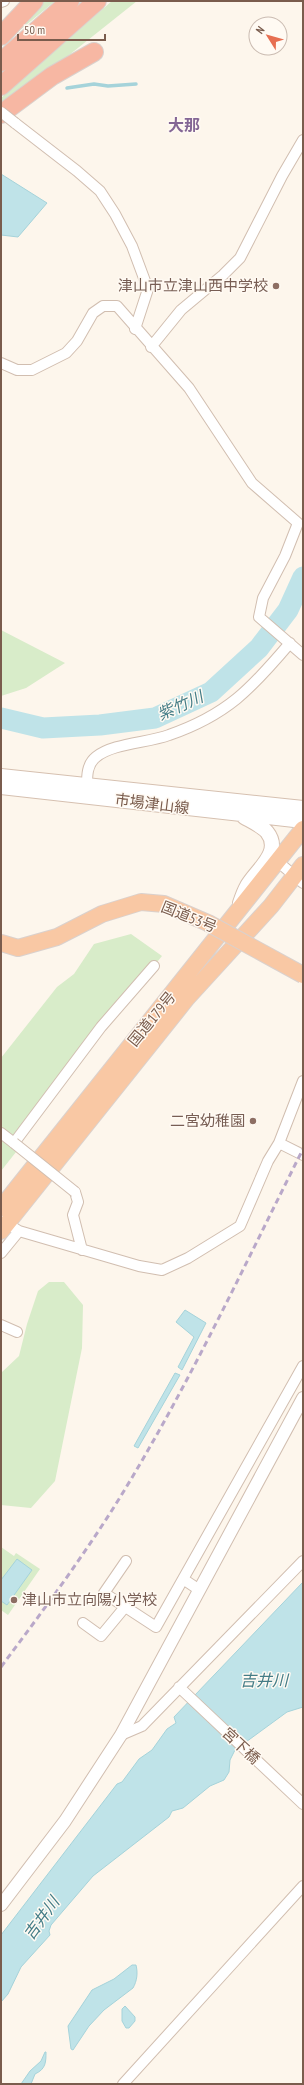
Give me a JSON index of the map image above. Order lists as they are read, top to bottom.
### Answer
{
  "streets": {
    "highway": ["国道53号", "国道179号"],
    "main road": ["市場津山線"],
    "street": ["宮下橋"]
  },
  "districts": ["大那"],
  "water": ["紫竹川", "吉井川"],
  "places": ["津山市立津山西中学校", "二宮幼稚園", "津山市立向陽小学校"],
  "scale_bar": "50 m",
  "north": "top left"
}
